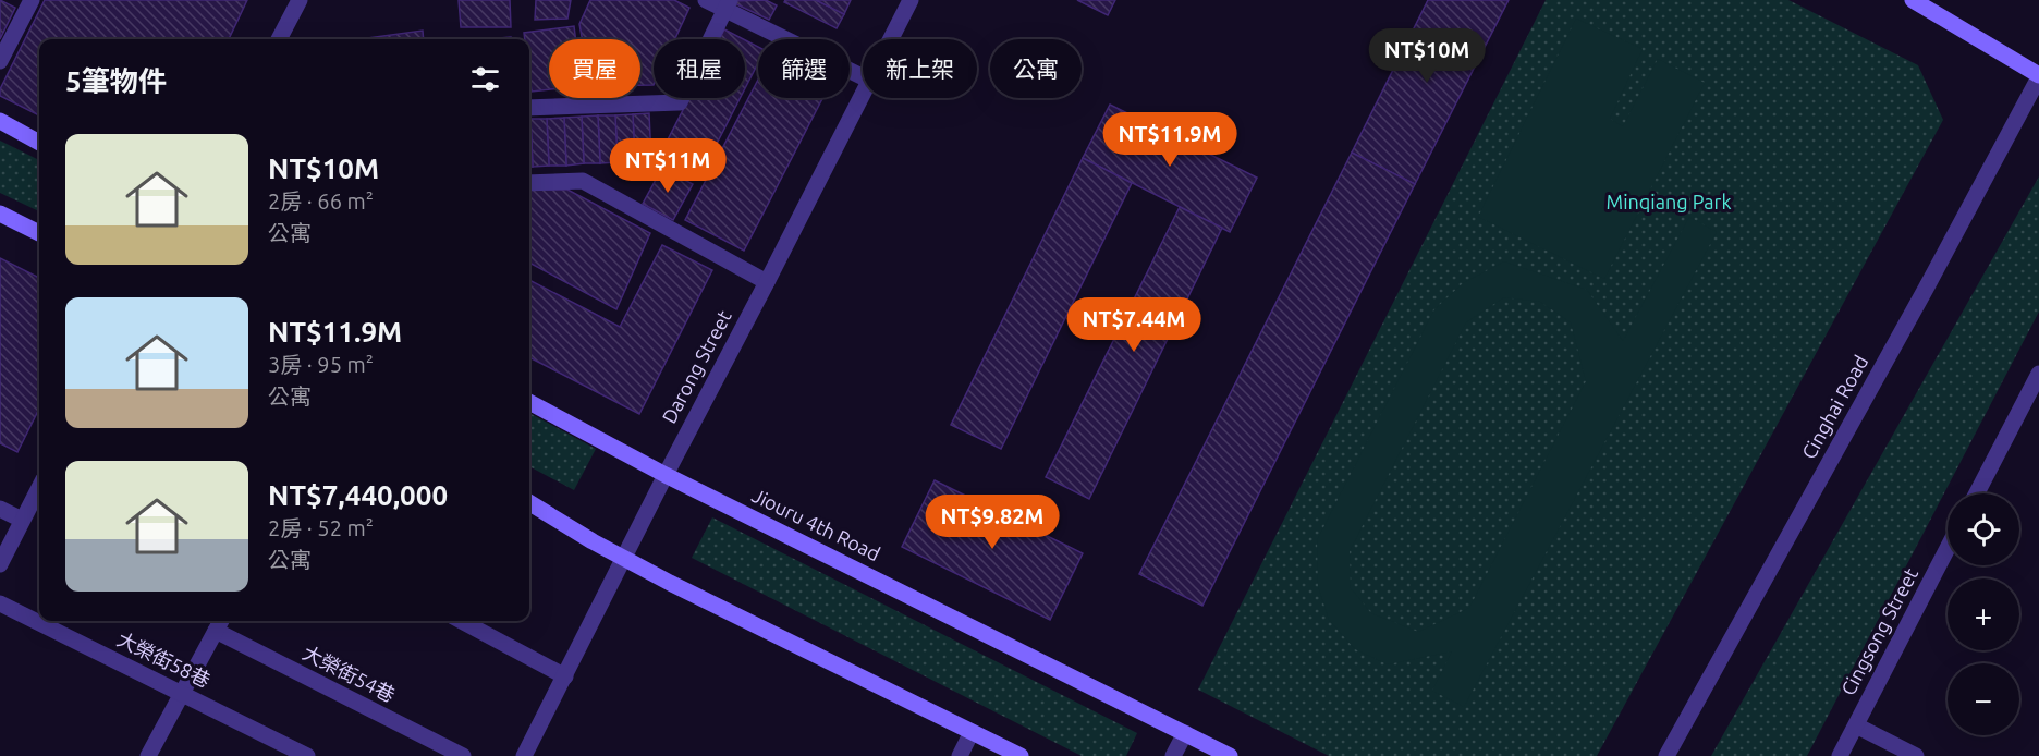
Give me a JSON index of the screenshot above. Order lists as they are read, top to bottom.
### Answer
{
  "streets": {
    "street": [
      "Darong Street",
      "Cinghai Road",
      "Jiouru 4th Road",
      "Cingsong Street",
      "大榮街58巷",
      "大榮街54巷"
    ]
  },
  "crossings": [
    ["Darong Street", "Jiouru 4th Road"]
  ],
  "parks": ["Minqiang Park"],
  "page": {
    "price": [
      "NT$10M",
      "NT$11.9M",
      "NT$11M",
      "NT$7.44M",
      "NT$9.82M"
    ],
    "chip": [
      "買屋",
      "租屋",
      "篩選",
      "新上架",
      "公寓"
    ],
    "heading": "5筆物件",
    "list": [
      {
        "name": "NT$10M",
        "note": "2房 · 66 m² · 公寓"
      },
      {
        "name": "NT$11.9M",
        "note": "3房 · 95 m² · 公寓"
      },
      {
        "name": "NT$7,440,000",
        "note": "2房 · 52 m² · 公寓"
      }
    ],
    "map_buttons": ["+", "−"]
  }
}
